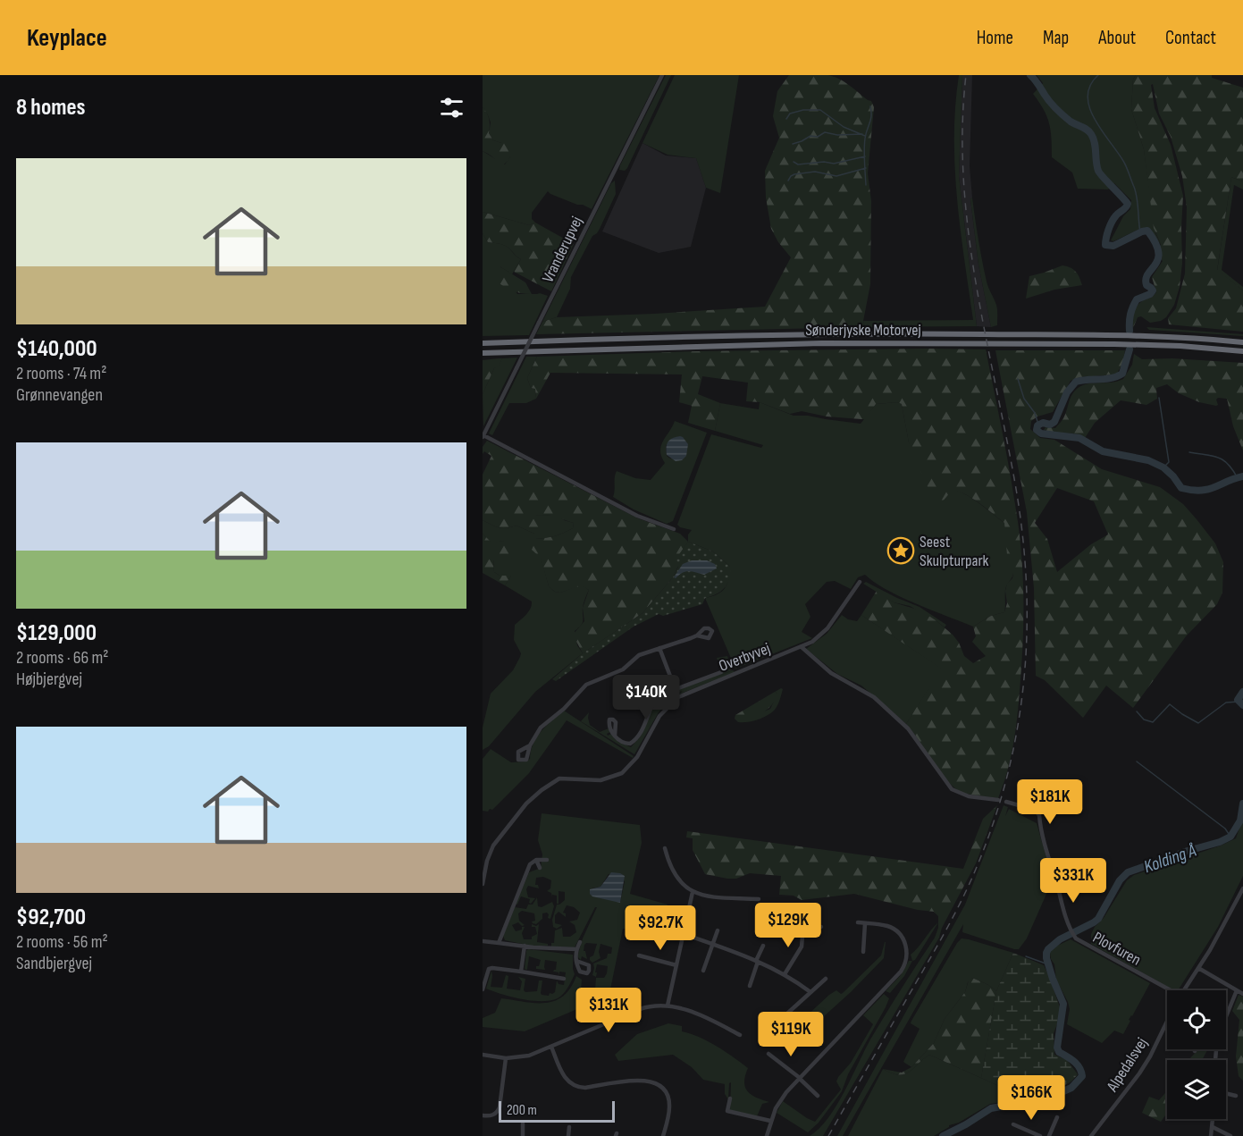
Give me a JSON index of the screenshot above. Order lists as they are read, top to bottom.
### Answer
{
  "streets": {
    "highway": ["Sønderjyske Motorvej"],
    "street": [
      "Vranderupvej",
      "Overbyvej",
      "Plovfuren",
      "Alpedalsvej"
    ]
  },
  "water": ["Kolding Å"],
  "places": {
    "place": ["Seest Skulpturpark"]
  },
  "scale_bar": "200 m",
  "page": {
    "header": "Keyplace",
    "nav": [
      "Home",
      "Map",
      "About",
      "Contact"
    ],
    "heading": "8 homes",
    "list": [
      {
        "name": "$140,000",
        "note": "2 rooms · 74 m² · Grønnevangen"
      },
      {
        "name": "$129,000",
        "note": "2 rooms · 66 m² · Højbjergvej"
      },
      {
        "name": "$92,700",
        "note": "2 rooms · 56 m² · Sandbjergvej"
      }
    ],
    "price": [
      "$140K",
      "$181K",
      "$331K",
      "$129K",
      "$92.7K",
      "$131K",
      "$119K",
      "$166K"
    ],
    "scale": "200 m"
  }
}
